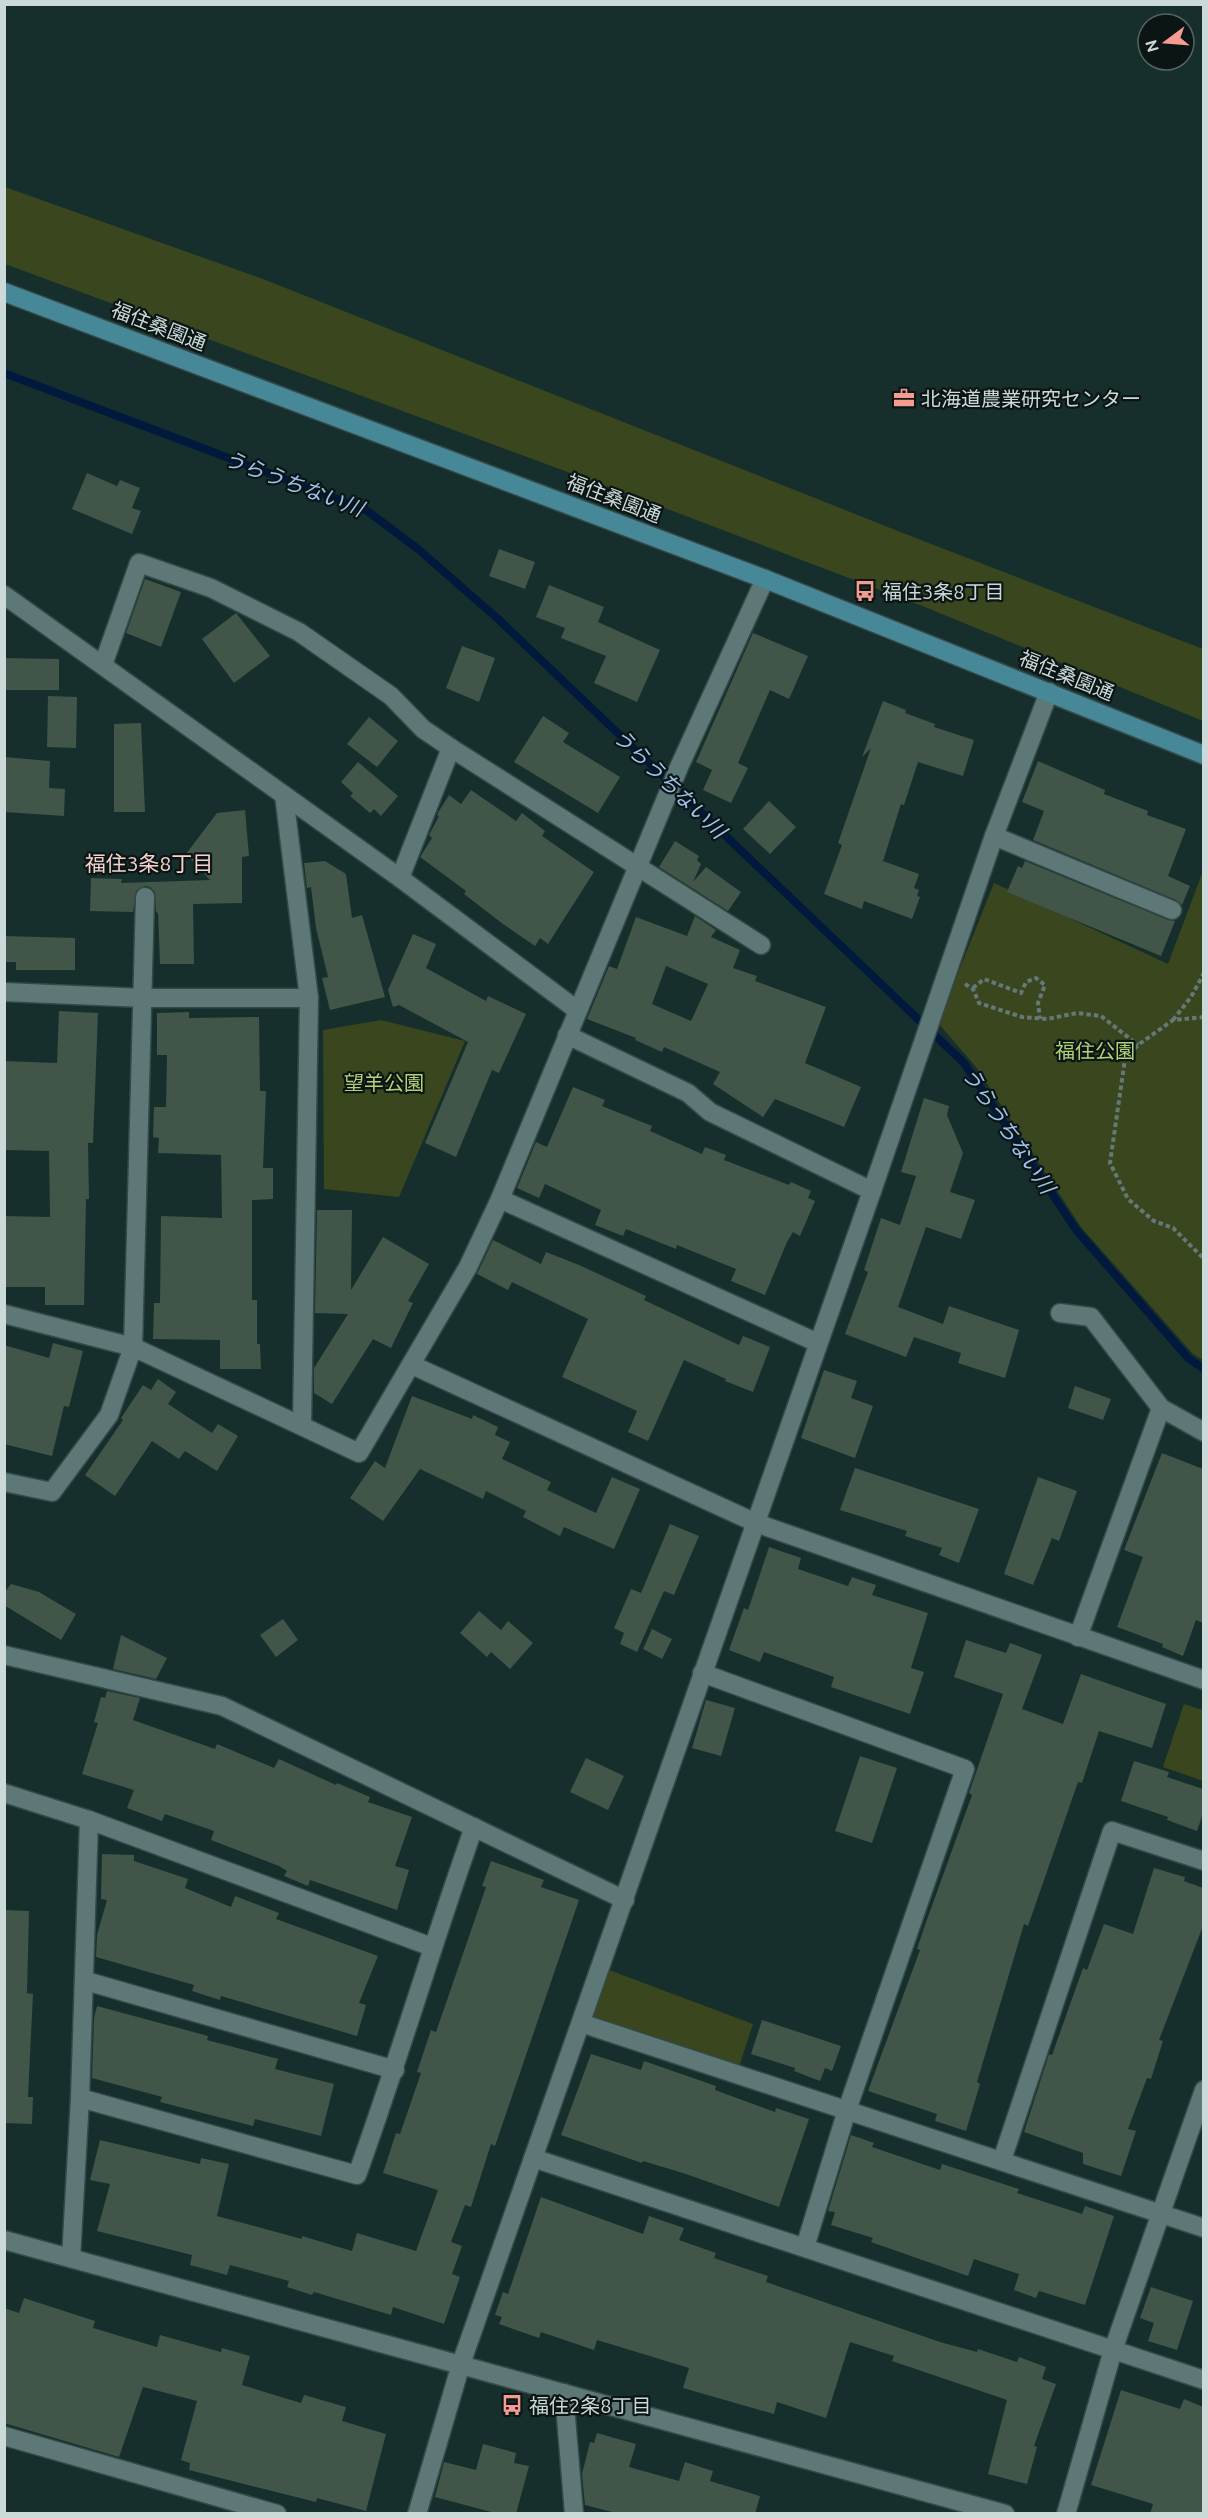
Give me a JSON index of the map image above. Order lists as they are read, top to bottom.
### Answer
{
  "streets": {
    "main road": ["福住桑園通"]
  },
  "districts": ["福住3条8丁目"],
  "water": ["うらうちない川"],
  "parks": ["福住公園", "望羊公園"],
  "places": {
    "office": ["北海道農業研究センター"],
    "bus stop": ["福住3条8丁目", "福住2条8丁目"]
  },
  "north": "left"
}
